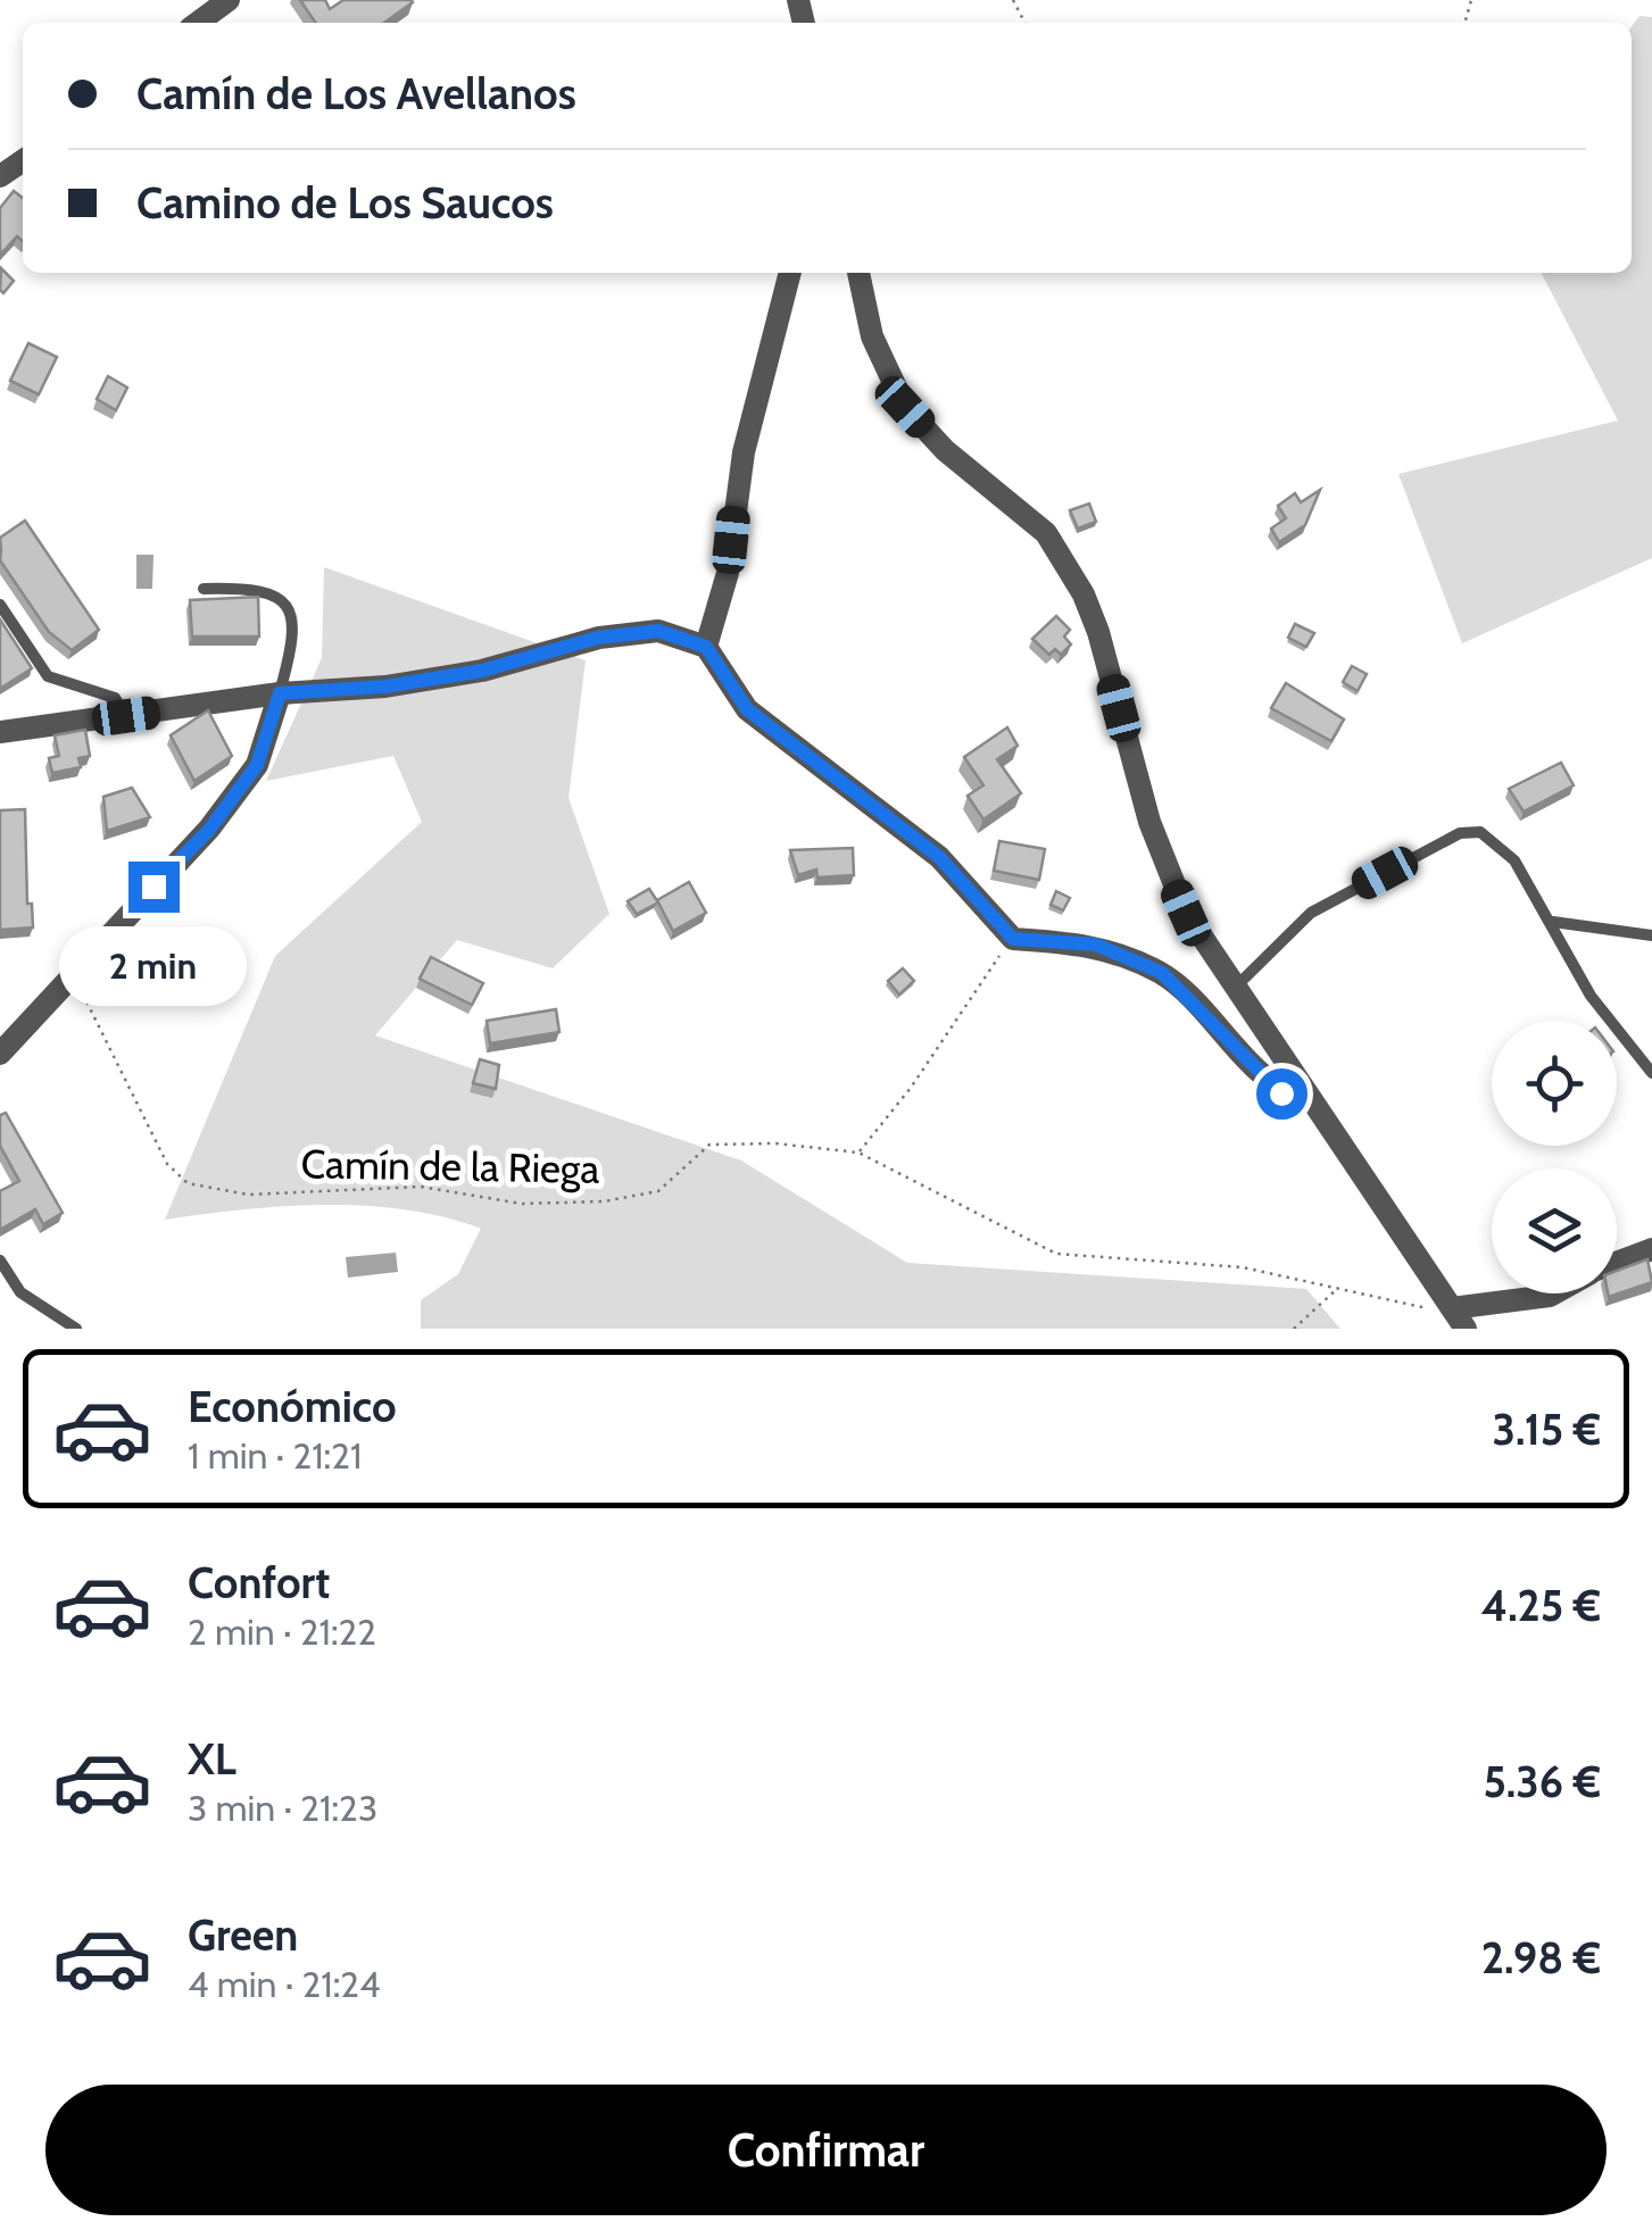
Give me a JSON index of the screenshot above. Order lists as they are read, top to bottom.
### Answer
{
  "streets": {
    "path": ["Camín de la Riega"]
  },
  "page": {
    "banner": ["Camín de Los Avellanos", "Camino de Los Saucos"],
    "bubble": "2 min",
    "list": [
      {
        "name": "Económico",
        "note": "1 min · 21:21",
        "value": "3.15 €"
      },
      {
        "name": "Confort",
        "note": "2 min · 21:22",
        "value": "4.25 €"
      },
      {
        "name": "XL",
        "note": "3 min · 21:23",
        "value": "5.36 €"
      },
      {
        "name": "Green",
        "note": "4 min · 21:24",
        "value": "2.98 €"
      }
    ],
    "buttons": "Confirmar"
  }
}
